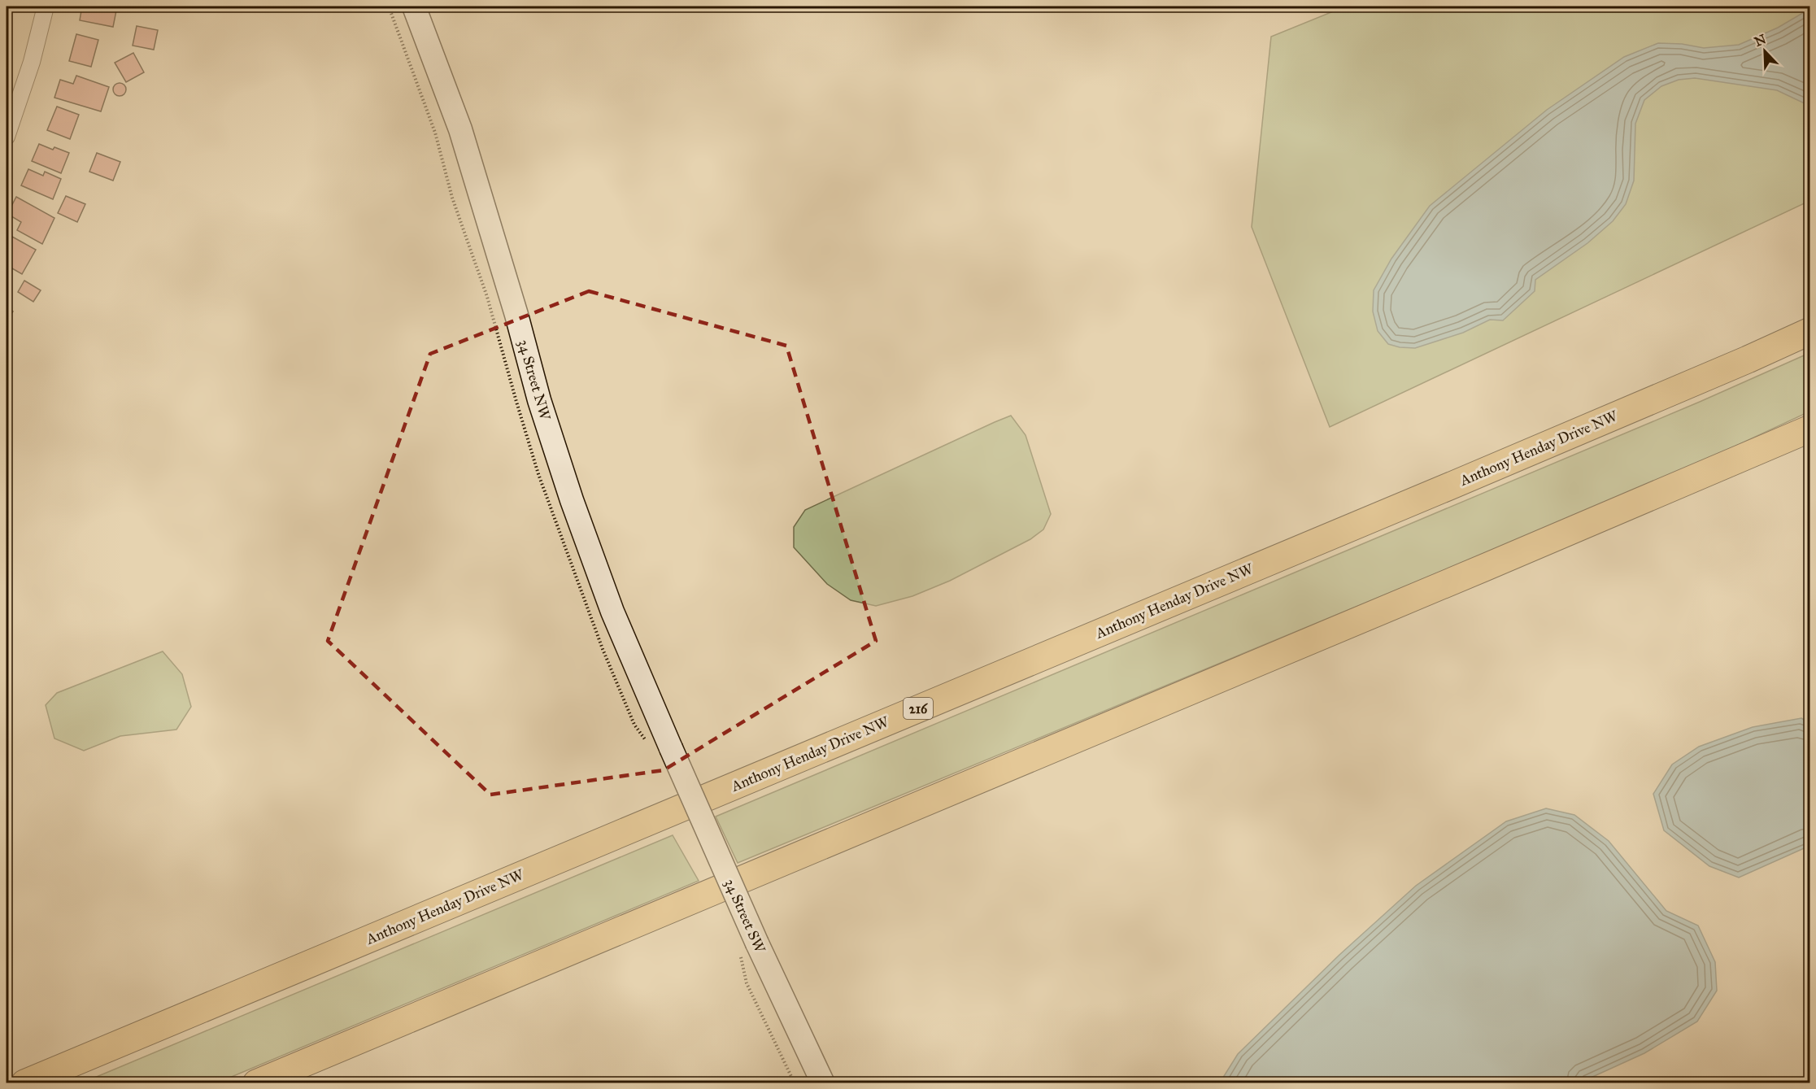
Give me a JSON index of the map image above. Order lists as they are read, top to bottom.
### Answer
{
  "streets": {
    "highway": ["Anthony Henday Drive NW", "216"],
    "main road": ["34 Street NW", "34 Street SW"]
  },
  "crossings": [
    ["34 Street NW", "34 Street SW"]
  ],
  "north": "top left"
}
